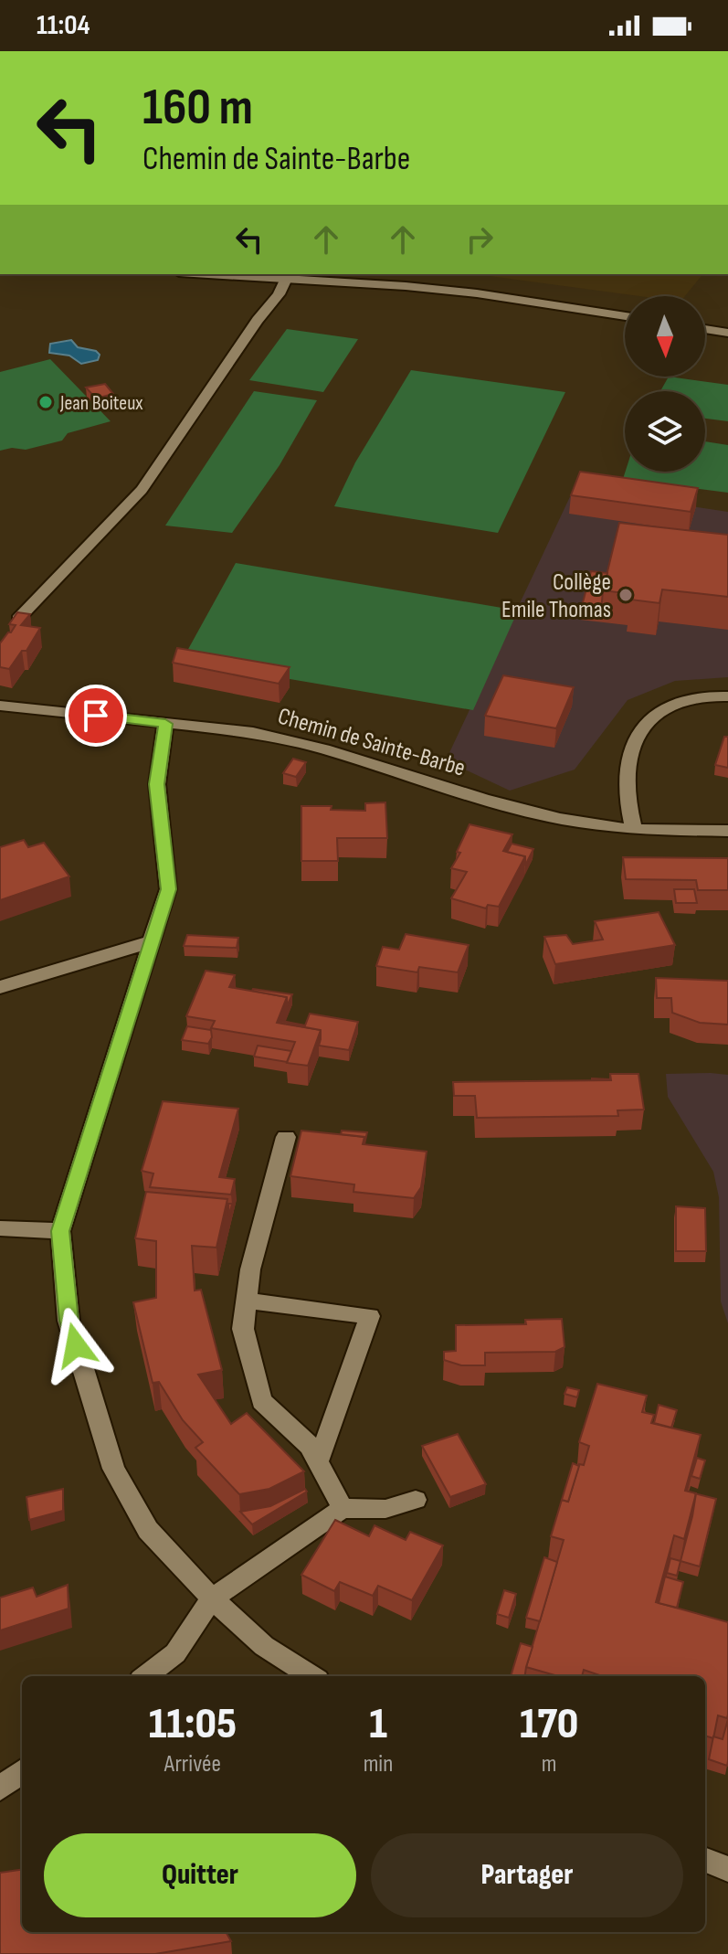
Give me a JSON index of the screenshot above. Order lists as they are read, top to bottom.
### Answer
{
  "streets": {
    "street": ["Chemin de Sainte-Barbe"]
  },
  "places": ["Jean Boiteux", "Collège Emile Thomas"],
  "north": "bottom",
  "page": {
    "status": "11:04",
    "turn": ["160 m", "Chemin de Sainte-Barbe"],
    "eta": [
      "11:05",
      "Arrivée",
      "1",
      "min",
      "170",
      "m"
    ],
    "buttons": ["Quitter", "Partager"]
  }
}
